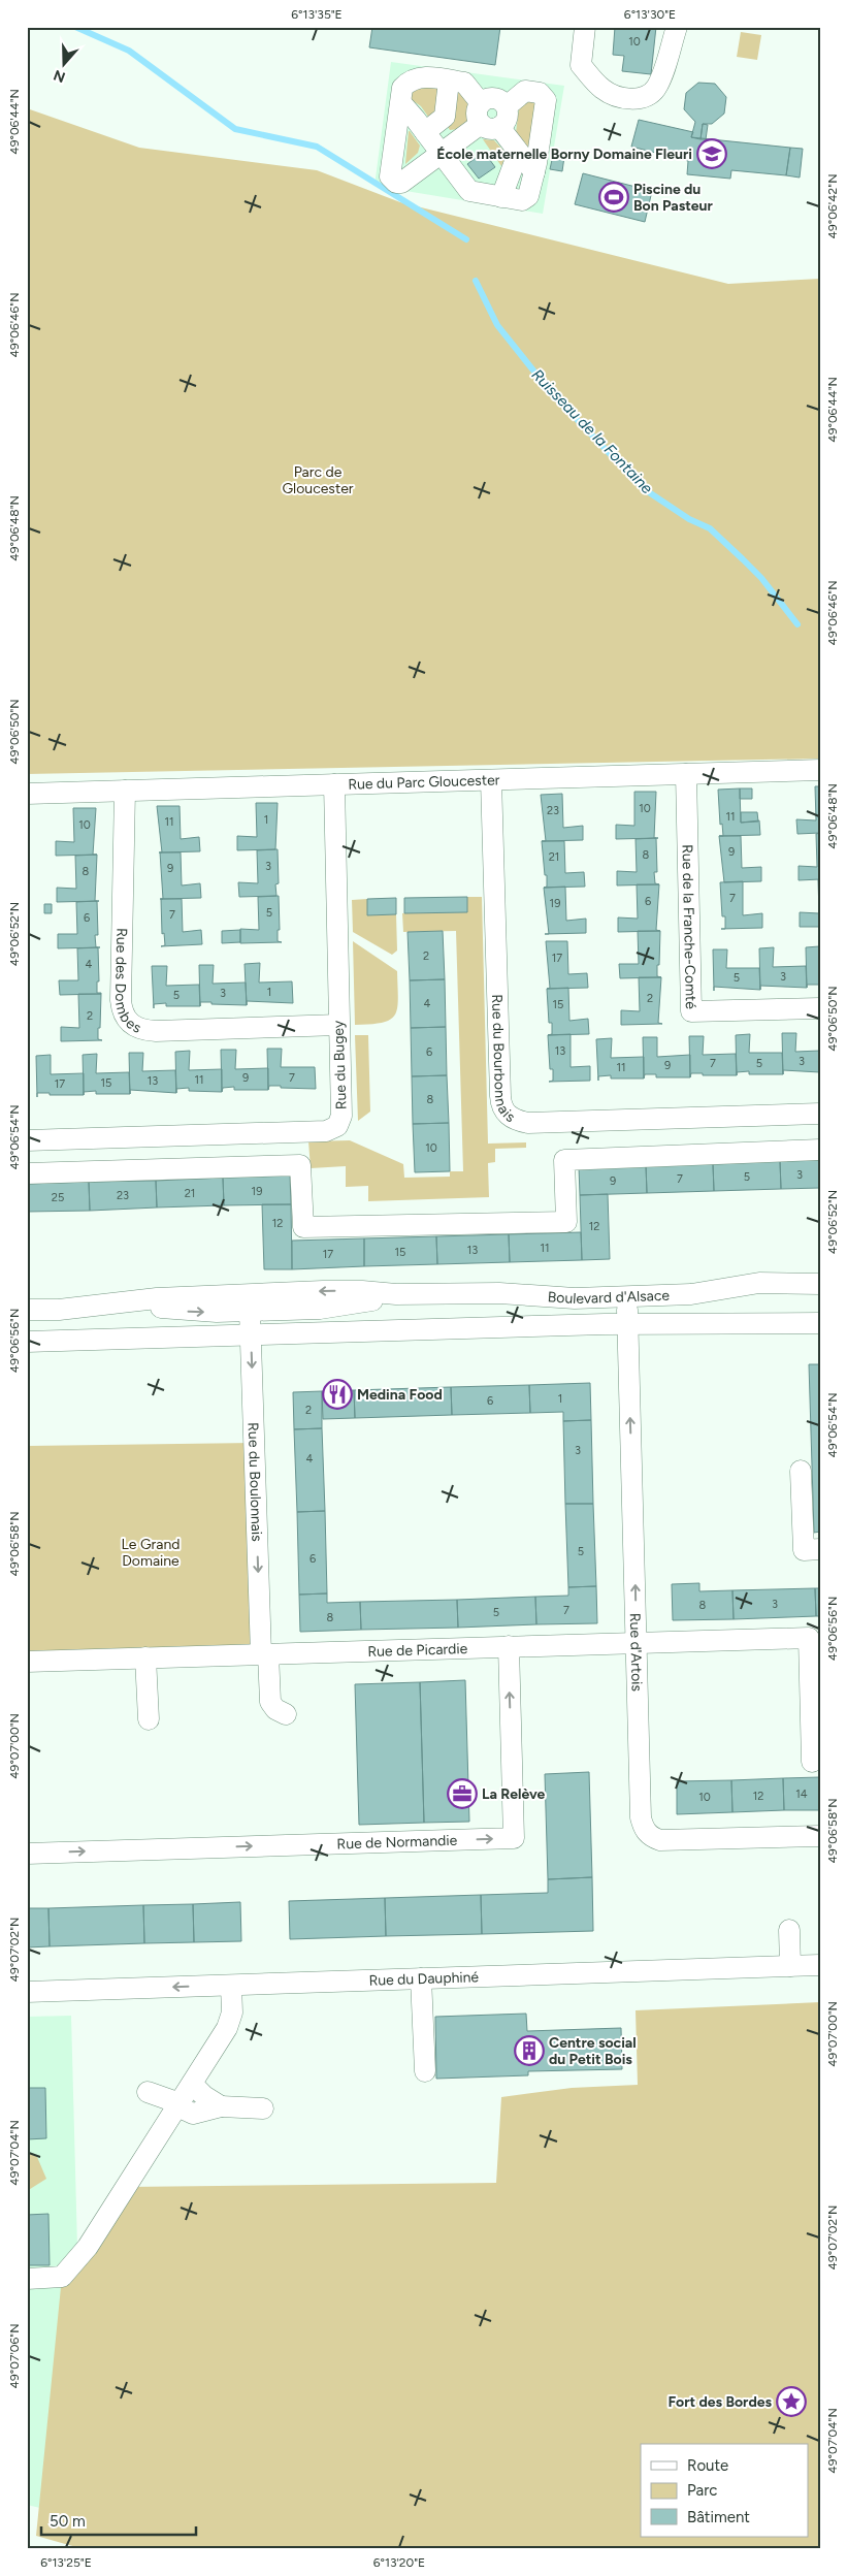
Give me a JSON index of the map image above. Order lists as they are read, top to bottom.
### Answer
{
  "streets": {
    "street": [
      "Rue du Parc Gloucester",
      "Rue de la Franche-Comté",
      "Rue des Dombes",
      "Rue du Bourbonnais",
      "Rue du Bugey",
      "Boulevard d'Alsace",
      "Rue du Boulonnais",
      "Rue de Picardie",
      "Rue d'Artois",
      "Rue de Normandie",
      "Rue du Dauphiné"
    ]
  },
  "crossings": [
    ["Rue du Parc Gloucester", "Rue de la Franche-Comté"],
    ["Rue du Parc Gloucester", "Rue des Dombes"],
    ["Rue du Parc Gloucester", "Rue du Bourbonnais"],
    ["Rue du Parc Gloucester", "Rue du Bugey"],
    ["Rue des Dombes", "Rue du Bugey"],
    ["Boulevard d'Alsace", "Rue du Boulonnais"],
    ["Boulevard d'Alsace", "Rue d'Artois"],
    ["Rue du Boulonnais", "Rue de Picardie"],
    ["Rue de Picardie", "Rue d'Artois"],
    ["Rue de Picardie", "Rue de Normandie"]
  ],
  "one_way": ["Rue du Boulonnais", "Rue d'Artois"],
  "water": ["Ruisseau de la Fontaine"],
  "parks": ["Parc de Gloucester", "Le Grand Domaine"],
  "places": {
    "school or university": ["École maternelle Borny Domaine Fleuri"],
    "sports": ["Piscine du Bon Pasteur"],
    "restaurant": ["Medina Food"],
    "office": ["La Relève"],
    "building": ["Centre social du Petit Bois"],
    "place": ["Fort des Bordes"]
  },
  "house_numbers": [
    "10",
    "10",
    "23",
    "11",
    "1",
    "11",
    "10",
    "9",
    "8",
    "21",
    "3",
    "9",
    "8",
    "7",
    "6",
    "19",
    "5",
    "7",
    "6",
    "2",
    "17",
    "4",
    "3",
    "5",
    "1",
    "3",
    "5",
    "2",
    "4",
    "15",
    "2",
    "13",
    "6",
    "3",
    "7",
    "5",
    "9",
    "11",
    "9",
    "7",
    "11",
    "13",
    "15",
    "17",
    "8",
    "10",
    "3",
    "5",
    "7",
    "9",
    "19",
    "21",
    "23",
    "25",
    "12",
    "12",
    "11",
    "13",
    "15",
    "17",
    "1",
    "6",
    "2",
    "3",
    "4",
    "5",
    "6",
    "3",
    "8",
    "7",
    "5",
    "8",
    "14",
    "12",
    "10"
  ],
  "legend": ["Route", "Parc", "Bâtiment"],
  "scale_bar": "50 m",
  "north": "bottom",
  "coordinates": [
    "6°13'35\"E",
    "6°13'30\"E",
    "49°06'44\"N",
    "49°06'42\"N",
    "49°06'46\"N",
    "49°06'48\"N",
    "49°06'50\"N",
    "49°06'52\"N",
    "49°06'54\"N",
    "49°06'56\"N",
    "49°06'58\"N",
    "49°07'00\"N",
    "49°07'02\"N",
    "49°07'04\"N",
    "49°07'06\"N",
    "6°13'25\"E",
    "6°13'20\"E"
  ]
}
